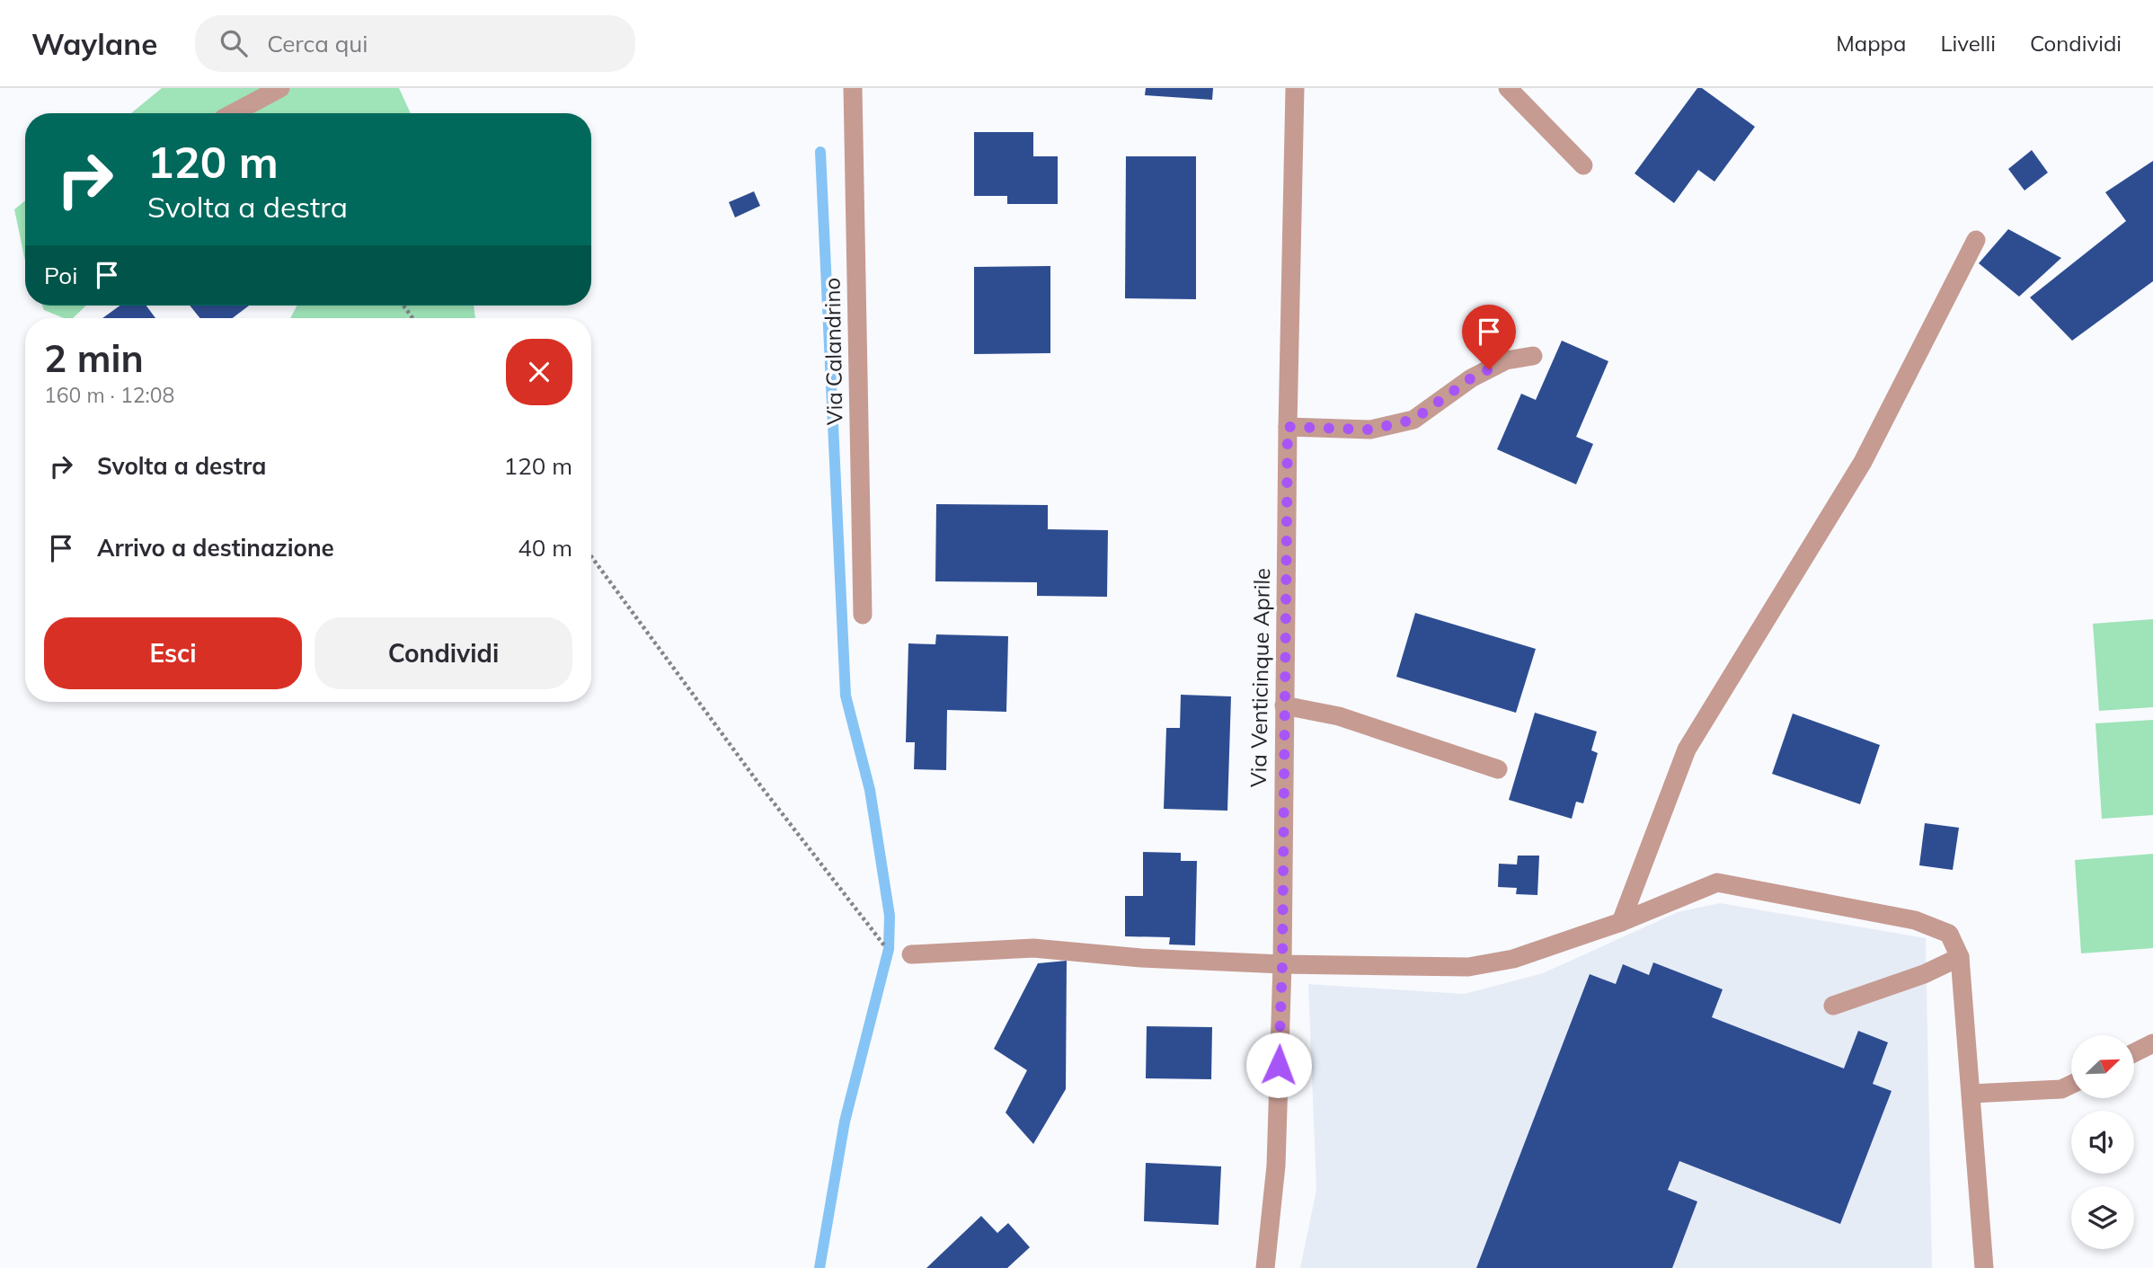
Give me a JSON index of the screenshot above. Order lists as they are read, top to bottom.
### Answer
{
  "streets": {
    "street": ["Via Calandrino", "Via Venticinque Aprile"]
  },
  "north": "top right",
  "page": {
    "header": "Waylane",
    "search": "Cerca qui",
    "nav": ["Mappa", "Livelli", "Condividi"],
    "turn": ["120 m", "Svolta a destra"],
    "then": "Poi",
    "heading": ["2 min", "160 m · 12:08"],
    "list": [
      {
        "name": "Svolta a destra",
        "value": "120 m"
      },
      {
        "name": "Arrivo a destinazione",
        "value": "40 m"
      }
    ],
    "buttons": ["Esci", "Condividi"]
  }
}
